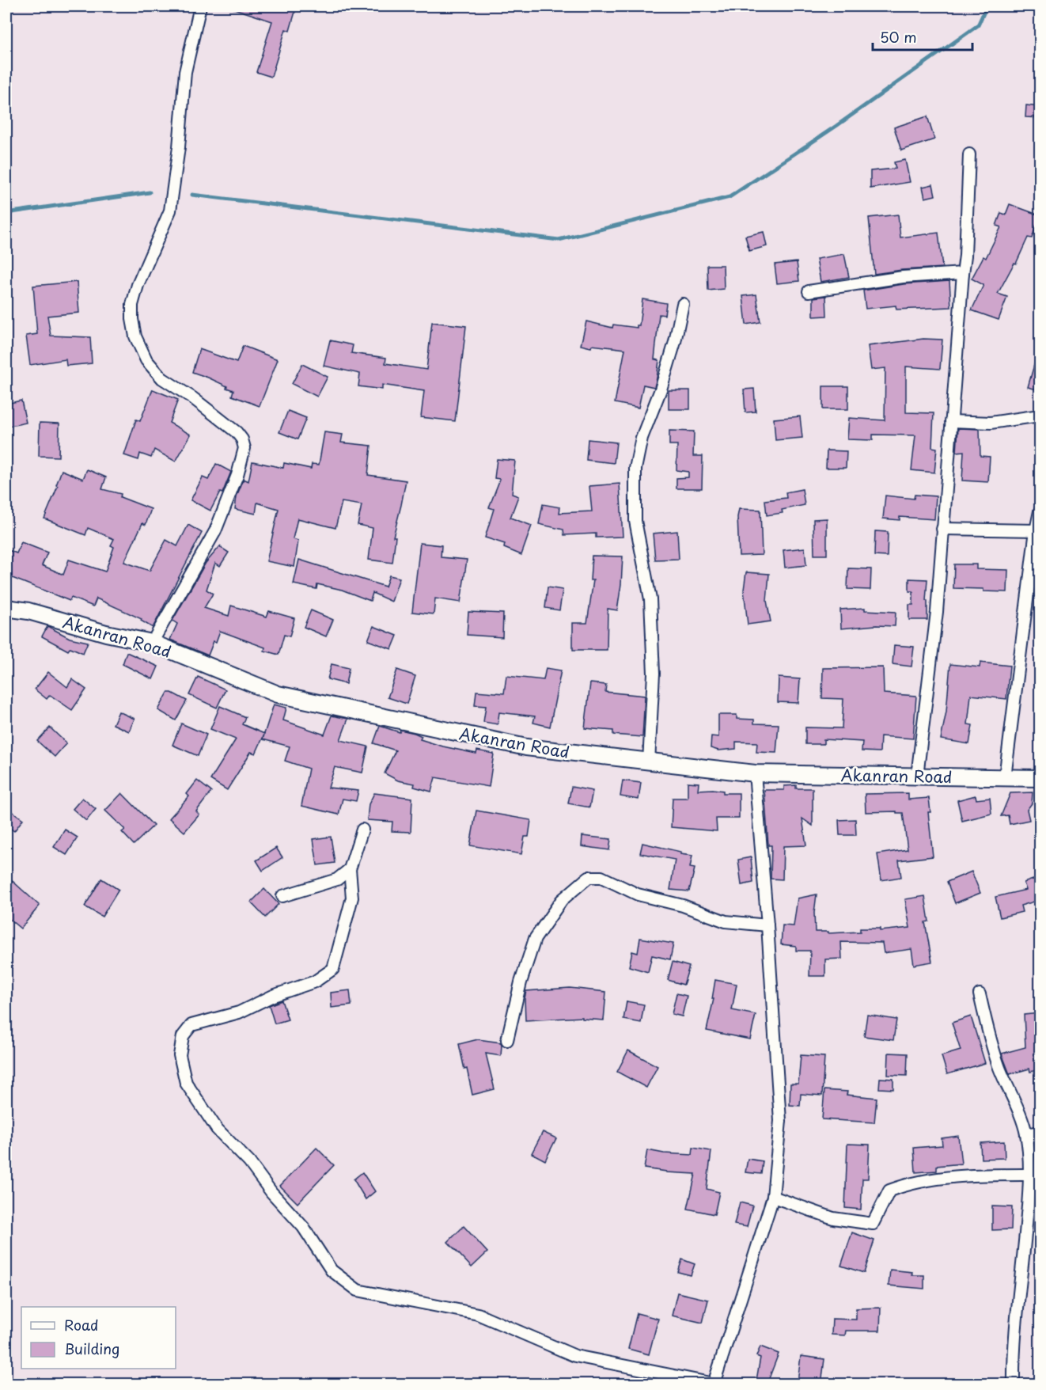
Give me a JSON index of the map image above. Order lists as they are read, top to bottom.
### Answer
{
  "streets": {
    "main road": ["Akanran Road"]
  },
  "legend": ["Road", "Building"],
  "scale_bar": "50 m"
}
